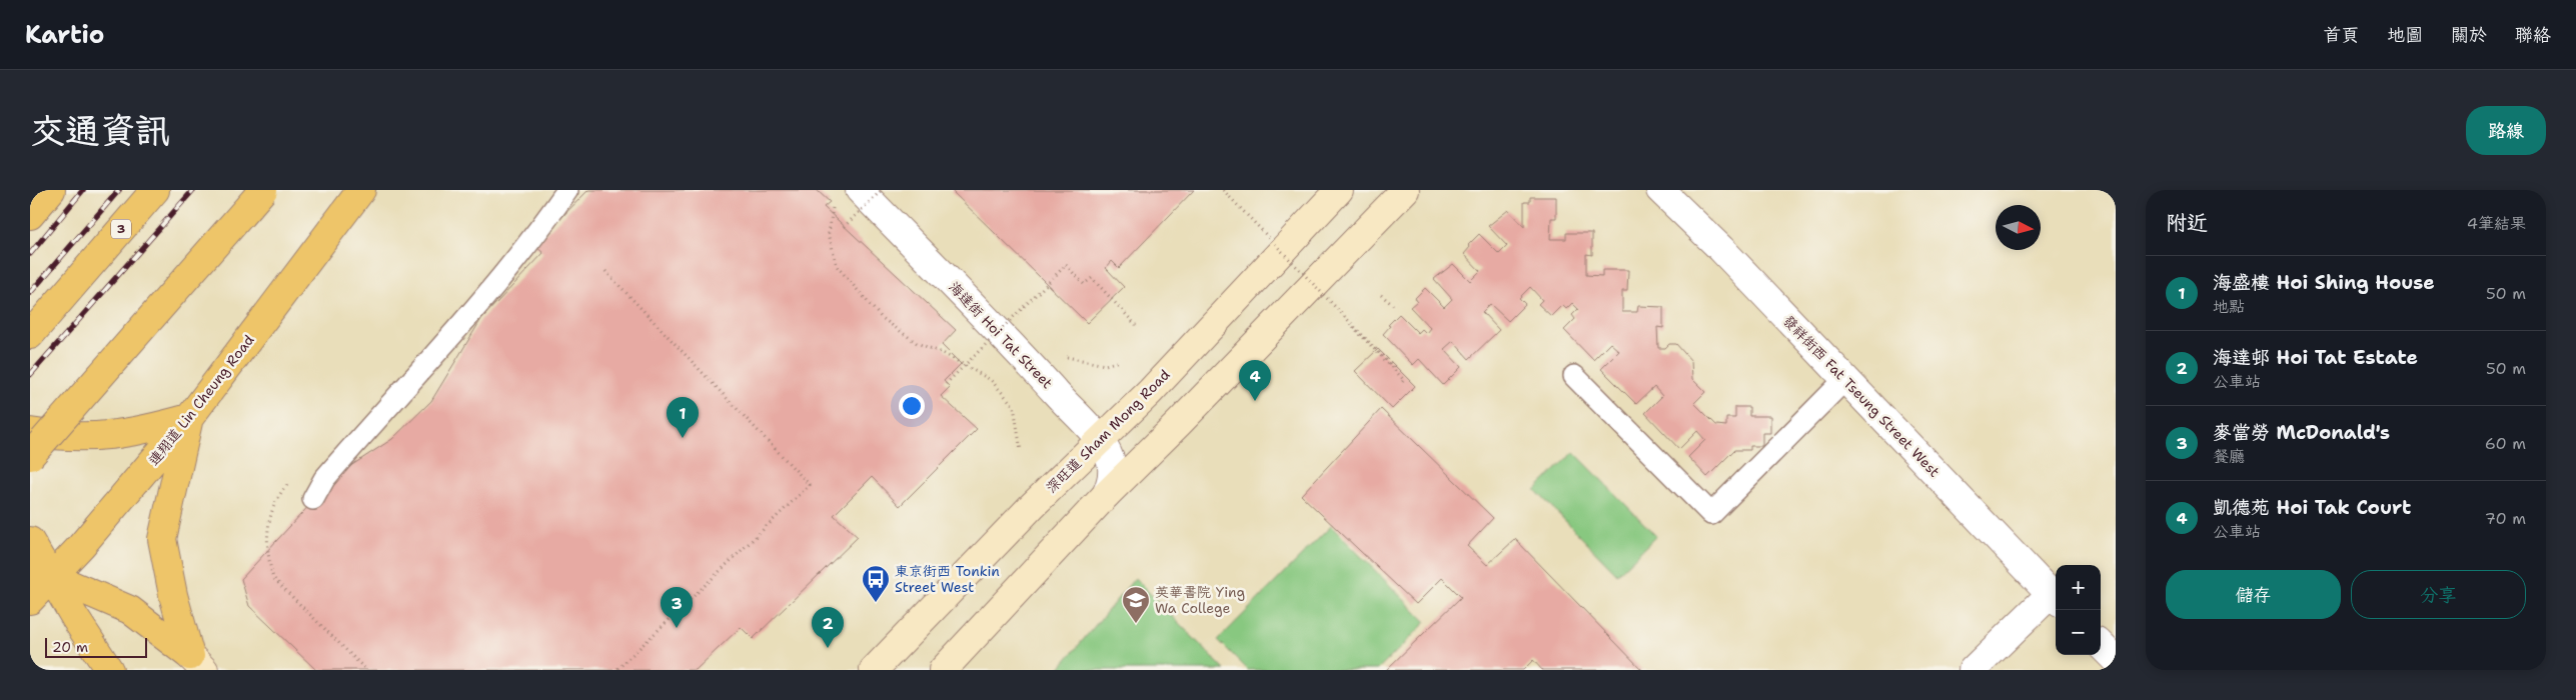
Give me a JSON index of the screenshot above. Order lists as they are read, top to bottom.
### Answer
{
  "streets": {
    "main road": ["3", "連翔道 Lin Cheung Road"],
    "street": ["海達街 Hoi Tat Street", "發祥街西 Fat Tseung Street West", "深旺道 Sham Mong Road"]
  },
  "crossings": [
    ["海達街 Hoi Tat Street", "深旺道 Sham Mong Road"]
  ],
  "places": {
    "bus stop": ["東京街西 Tonkin Street West"],
    "school or university": ["英華書院 Ying Wa College"]
  },
  "scale_bar": "20 m",
  "north": "right",
  "page": {
    "header": "Kartio",
    "nav": [
      "首頁",
      "地圖",
      "關於",
      "聯絡"
    ],
    "buttons": [
      "路線",
      ["儲存", "分享"]
    ],
    "title": "交通資訊",
    "heading": ["附近", "4筆結果"],
    "list": [
      {
        "mark": "1",
        "name": "海盛樓 Hoi Shing House",
        "note": "地點",
        "value": "50 m"
      },
      {
        "mark": "2",
        "name": "海達邨 Hoi Tat Estate",
        "note": "公車站",
        "value": "50 m"
      },
      {
        "mark": "3",
        "name": "麥當勞 McDonald's",
        "note": "餐廳",
        "value": "60 m"
      },
      {
        "mark": "4",
        "name": "凱德苑 Hoi Tak Court",
        "note": "公車站",
        "value": "70 m"
      }
    ],
    "pins": [
      "4",
      "1",
      "3",
      "2"
    ],
    "map_buttons": ["+", "−"],
    "scale": "20 m"
  }
}
